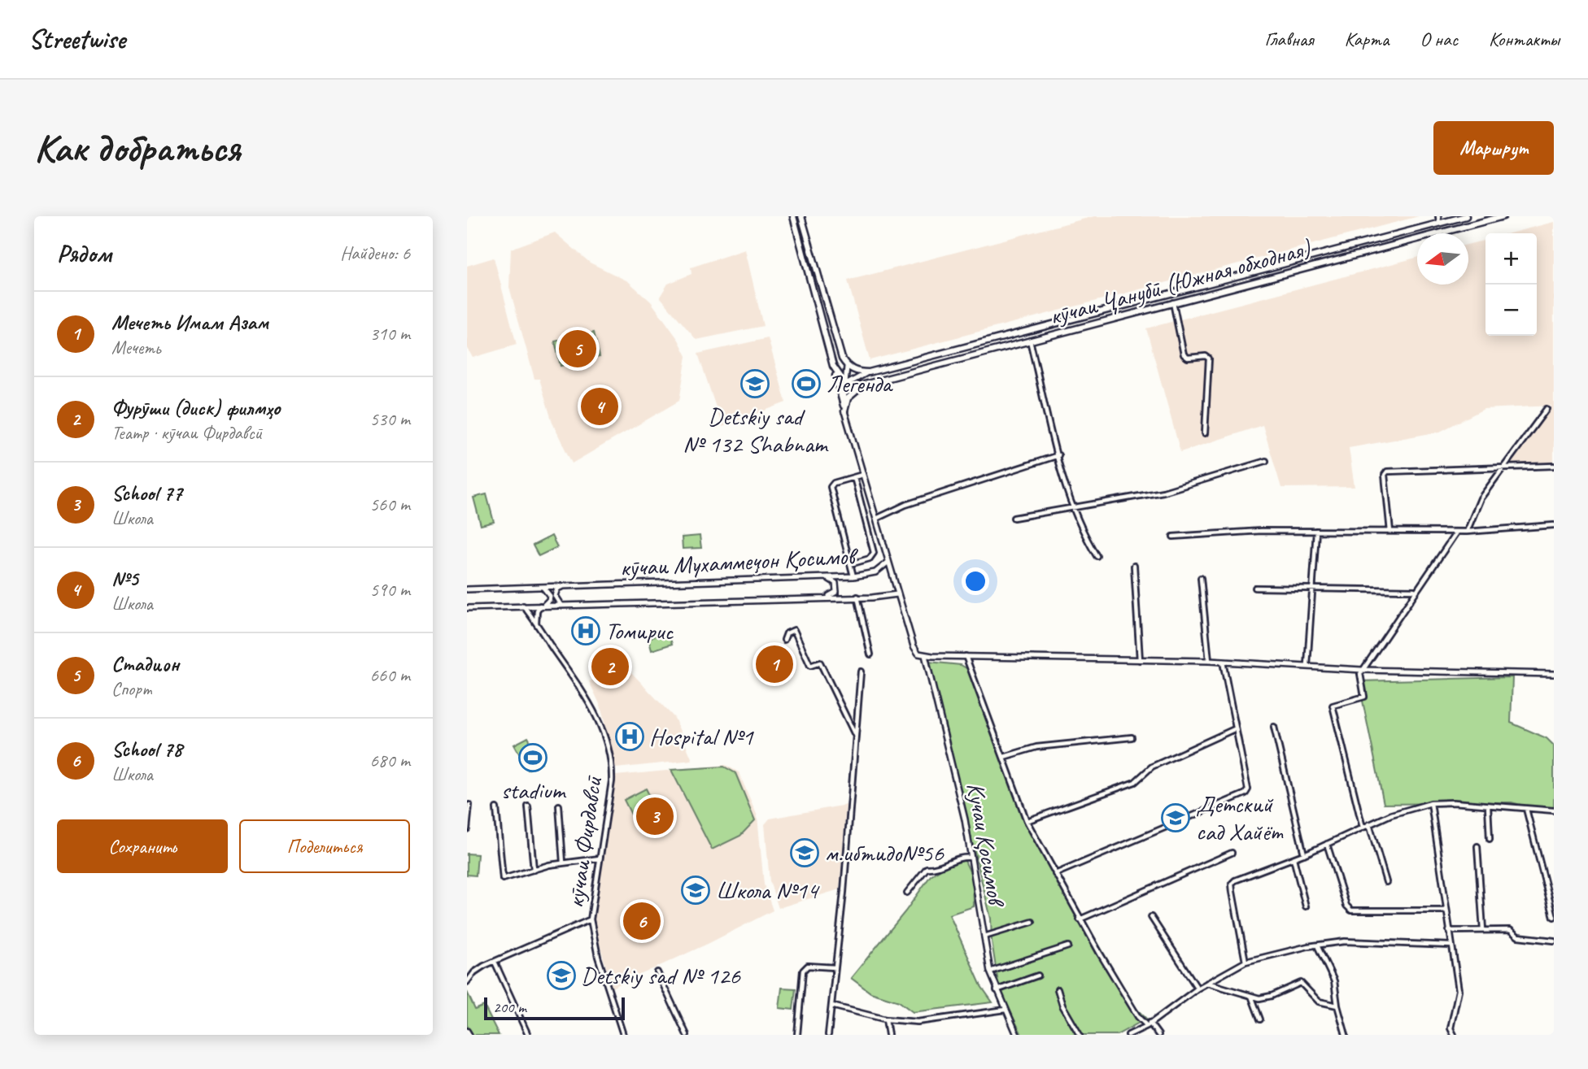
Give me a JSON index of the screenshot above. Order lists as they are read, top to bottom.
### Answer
{
  "streets": {
    "main road": ["кӯчаи Ҷанубӣ (Южная обходная)", "кӯчаи Мухаммеҷон Қосимов"],
    "street": ["кӯчаи Фирдавсӣ", "Кучаи Қосимов"]
  },
  "crossings": [
    ["кӯчаи Мухаммеҷон Қосимов", "кӯчаи Фирдавсӣ"]
  ],
  "places": {
    "school or university": [
      "Detskiy sad № 132 Shabnam",
      "Детский сад Хайёт",
      "м.ибтидо№56",
      "Школа №14",
      "Detskiy sad № 126"
    ],
    "sports": ["Легенда", "stadium"],
    "hospital": ["Томирис", "Hospital №1"]
  },
  "scale_bar": "200 m",
  "north": "left",
  "page": {
    "header": "Streetwise",
    "nav": [
      "Главная",
      "Карта",
      "О нас",
      "Контакты"
    ],
    "buttons": [
      "Маршрут",
      ["Сохранить", "Поделиться"]
    ],
    "title": "Как добраться",
    "heading": ["Рядом", "Найдено: 6"],
    "map_buttons": ["+", "−"],
    "list": [
      {
        "mark": "1",
        "name": "Мечеть Имам Азам",
        "note": "Мечеть",
        "value": "310 m"
      },
      {
        "mark": "2",
        "name": "Фурӯши (диск) филмҳо",
        "note": "Театр · кӯчаи Фирдавсӣ",
        "value": "530 m"
      },
      {
        "mark": "3",
        "name": "School 77",
        "note": "Школа",
        "value": "560 m"
      },
      {
        "mark": "4",
        "name": "№5",
        "note": "Школа",
        "value": "590 m"
      },
      {
        "mark": "5",
        "name": "Стадион",
        "note": "Спорт",
        "value": "660 m"
      },
      {
        "mark": "6",
        "name": "School 78",
        "note": "Школа",
        "value": "680 m"
      }
    ],
    "pins": [
      "5",
      "4",
      "1",
      "2",
      "3",
      "6"
    ],
    "scale": "200 m"
  }
}
